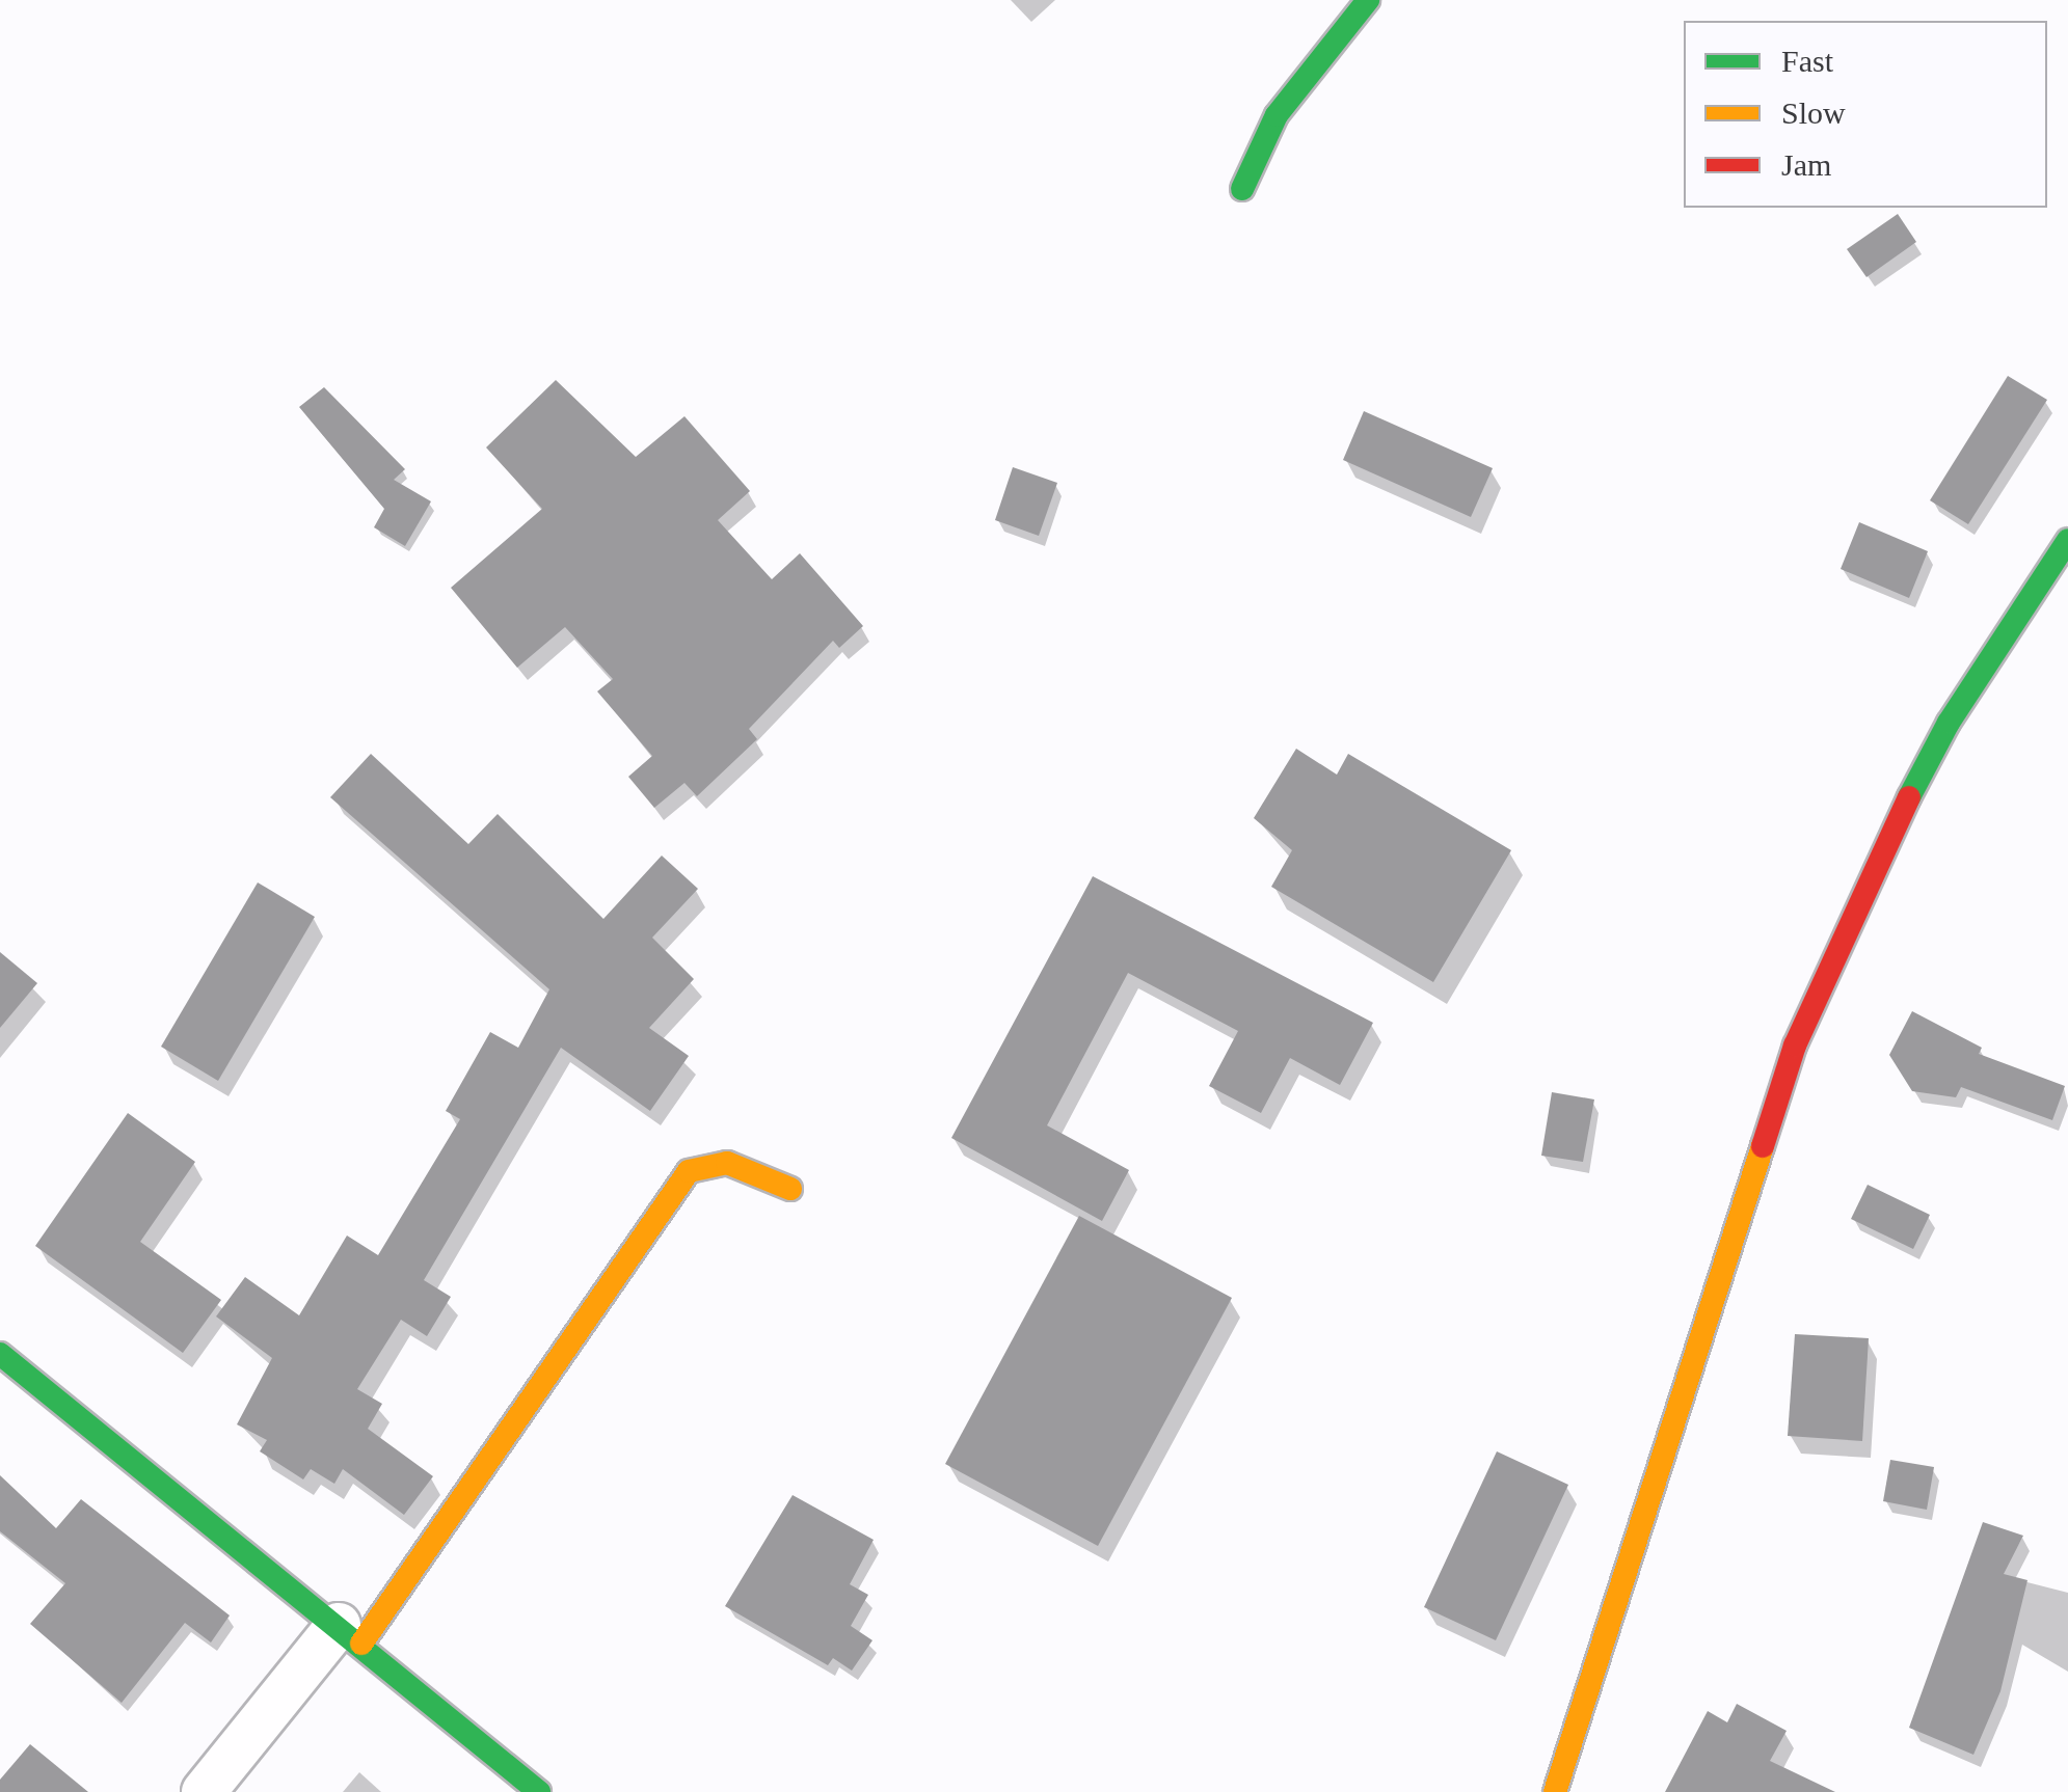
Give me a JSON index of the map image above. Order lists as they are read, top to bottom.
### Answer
{
  "legend": ["Fast", "Slow", "Jam"]
}
